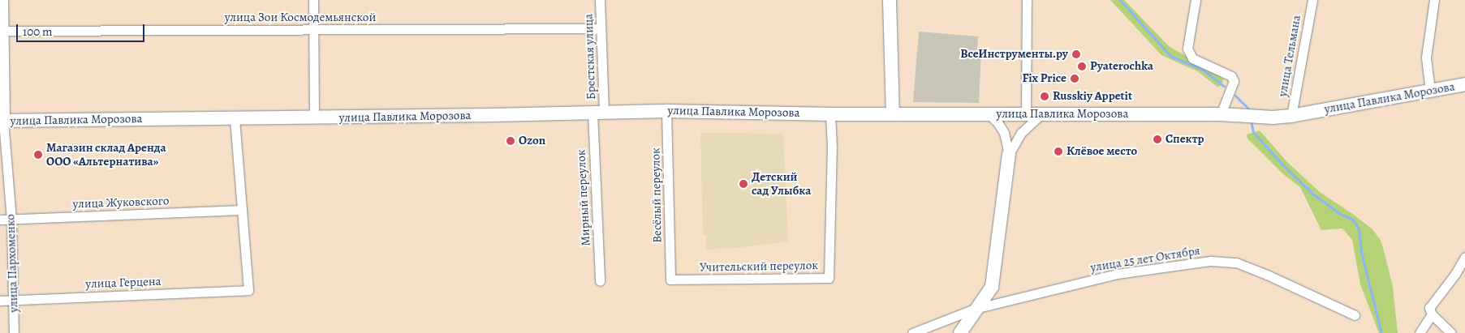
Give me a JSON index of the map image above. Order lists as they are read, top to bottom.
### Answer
{
  "streets": {
    "street": [
      "улица Зои Космодемьянской",
      "улица Тельмана",
      "Брестская улица",
      "улица Павлика Морозова",
      "Весёлый переулок",
      "Мирный переулок",
      "улица Жуковского",
      "улица 25 лет Октября",
      "улица Пархоменко",
      "Учительский переулок",
      "улица Герцена"
    ]
  },
  "crossings": [
    ["улица Зои Космодемьянской", "Брестская улица"],
    ["улица Зои Космодемьянской", "улица Пархоменко"],
    ["улица Тельмана", "улица Павлика Морозова"],
    ["Брестская улица", "улица Павлика Морозова"],
    ["Брестская улица", "Мирный переулок"],
    ["улица Павлика Морозова", "Весёлый переулок"],
    ["улица Павлика Морозова", "Мирный переулок"],
    ["улица Павлика Морозова", "улица Пархоменко"],
    ["улица Павлика Морозова", "Учительский переулок"],
    ["Весёлый переулок", "Учительский переулок"],
    ["улица Жуковского", "улица Пархоменко"],
    ["улица Жуковского", "улица Герцена"],
    ["улица Пархоменко", "улица Герцена"]
  ],
  "places": [
    "ВсеИнструменты.ру",
    "Pyaterochka",
    "Fix Price",
    "Russkiy Appetit",
    "Спектр",
    "Ozon",
    "Клёвое место",
    "Магазин склад Аренда ООО «Альтернатива»",
    "Детский сад Улыбка"
  ],
  "scale_bar": "100 m"
}
